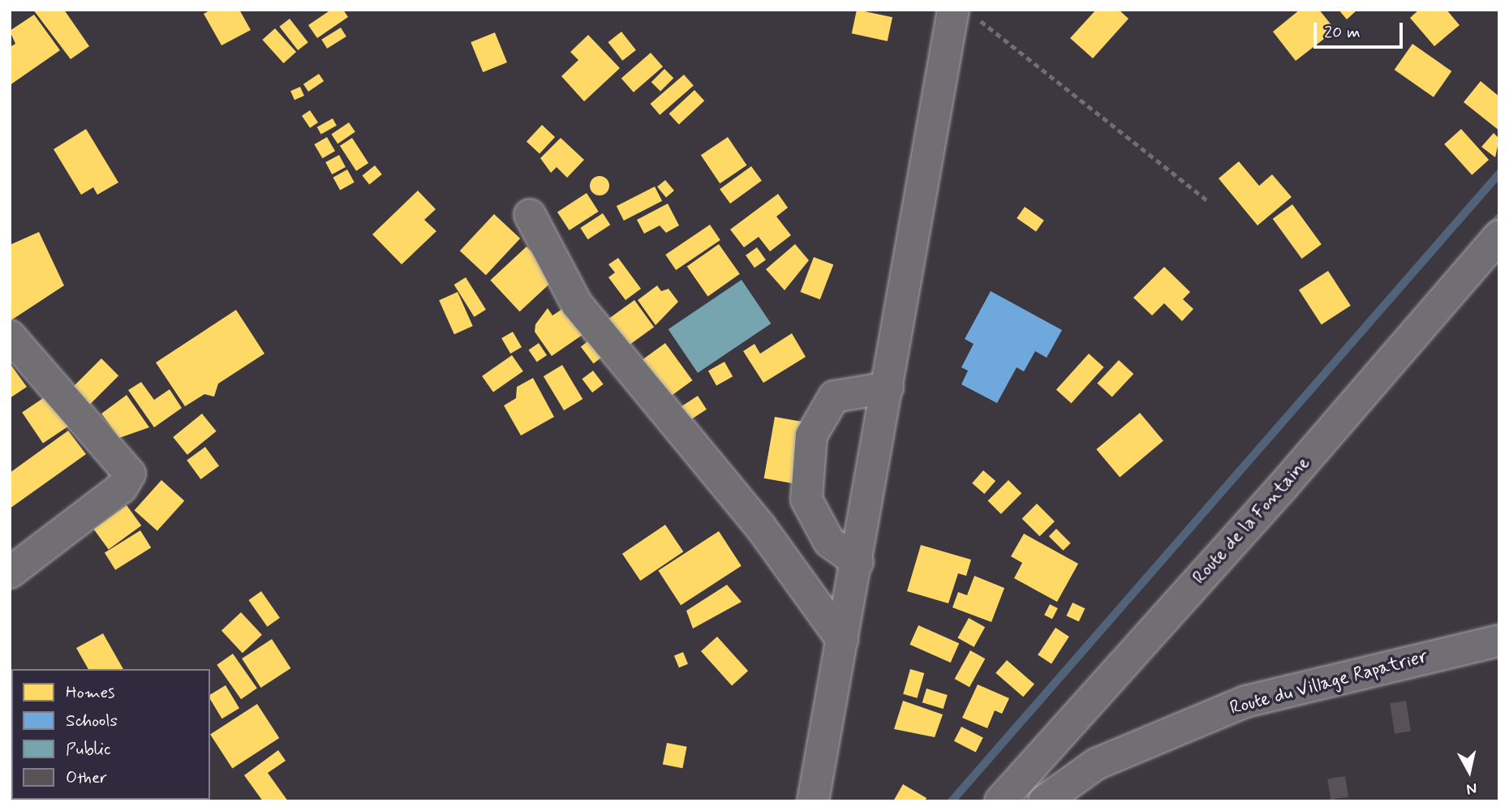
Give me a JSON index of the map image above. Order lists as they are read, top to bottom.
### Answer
{
  "streets": {
    "street": ["Route de la Fontaine", "Route du Village Rapatrier"]
  },
  "legend": [
    "Homes",
    "Schools",
    "Public",
    "Other"
  ],
  "scale_bar": "20 m",
  "north": "bottom"
}
